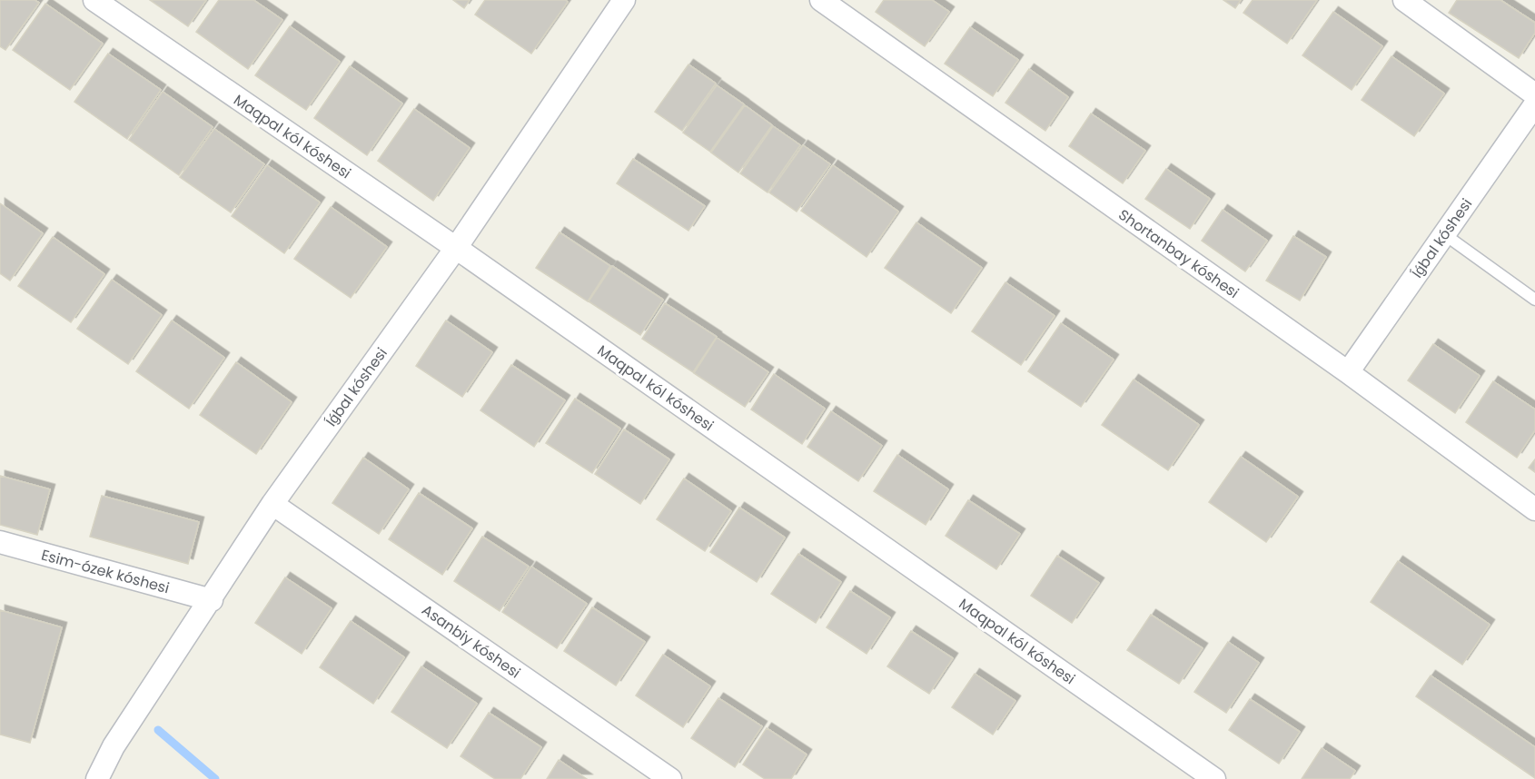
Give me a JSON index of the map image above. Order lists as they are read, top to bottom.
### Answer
{
  "streets": {
    "street": [
      "Maqpal kól kóshesi",
      "Íǵbal kóshesi",
      "Shortanbay kóshesi",
      "Esim-ózek kóshesi",
      "Asanbiy kóshesi"
    ]
  },
  "crossings": [
    ["Maqpal kól kóshesi", "Íǵbal kóshesi"],
    ["Íǵbal kóshesi", "Shortanbay kóshesi"],
    ["Íǵbal kóshesi", "Esim-ózek kóshesi"],
    ["Íǵbal kóshesi", "Asanbiy kóshesi"]
  ]
}
